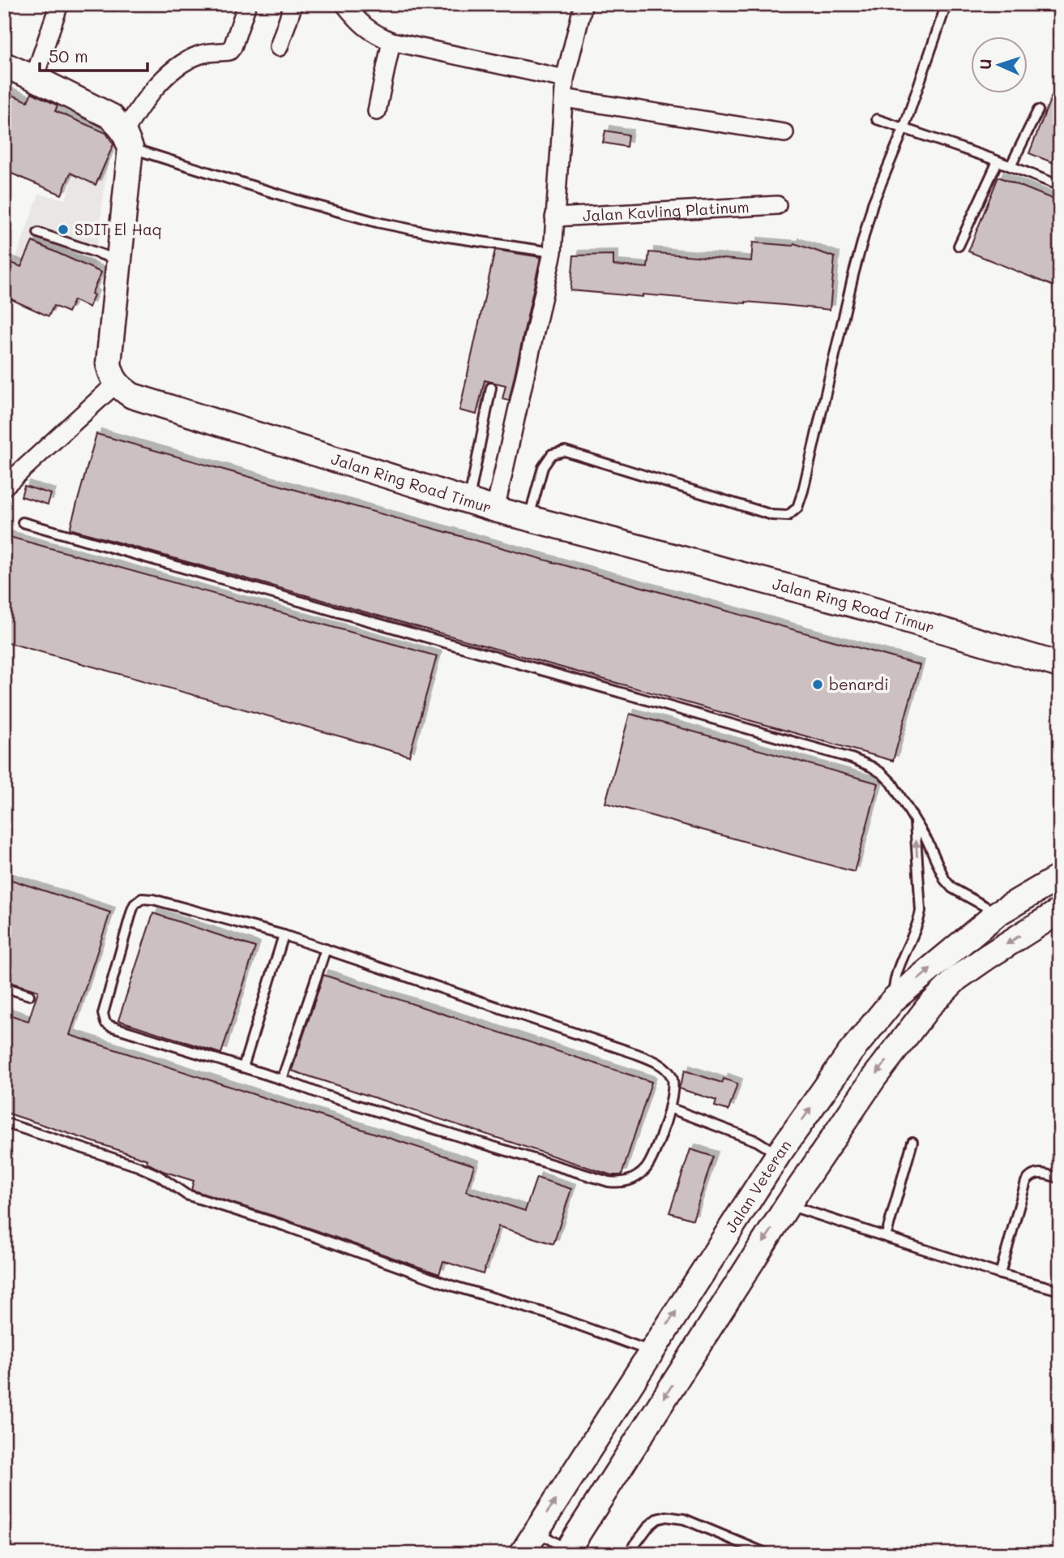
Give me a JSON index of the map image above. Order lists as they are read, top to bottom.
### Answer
{
  "streets": {
    "main road": ["Jalan Ring Road Timur", "Jalan Veteran"],
    "street": ["Jalan Kavling Platinum"]
  },
  "places": ["SDIT El Haq", "benardi"],
  "scale_bar": "50 m",
  "north": "left"
}
